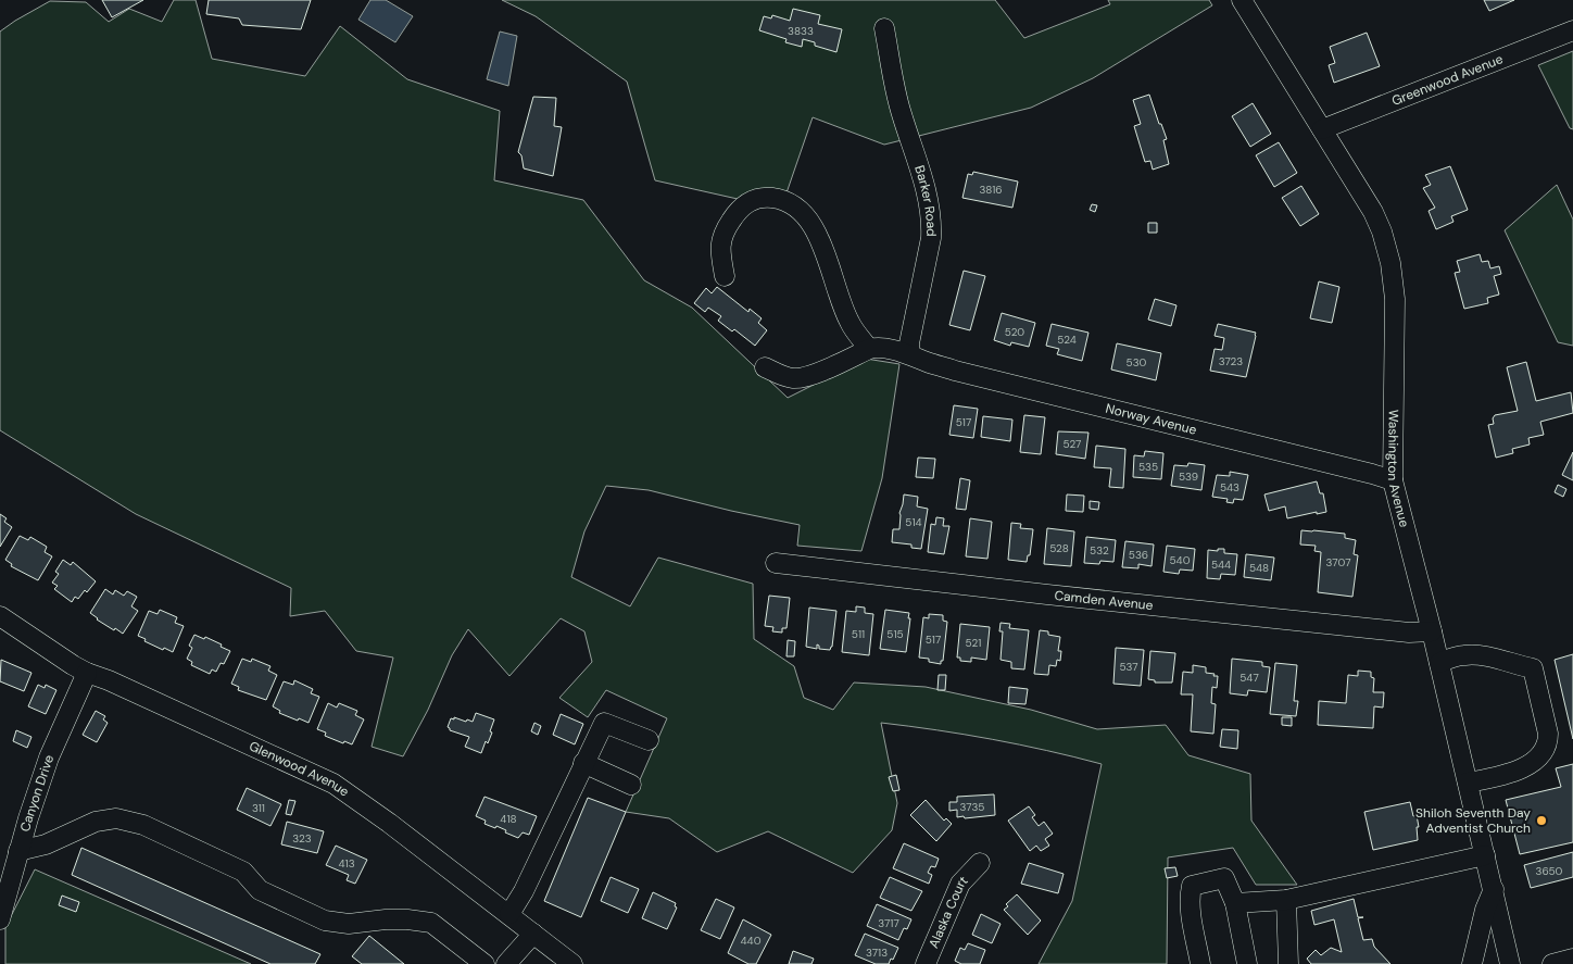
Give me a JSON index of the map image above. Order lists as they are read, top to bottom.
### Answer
{
  "streets": {
    "street": [
      "Greenwood Avenue",
      "Barker Road",
      "Norway Avenue",
      "Washington Avenue",
      "Camden Avenue",
      "Glenwood Avenue",
      "Canyon Drive",
      "Alaska Court"
    ]
  },
  "crossings": [
    ["Greenwood Avenue", "Washington Avenue"],
    ["Barker Road", "Norway Avenue"],
    ["Norway Avenue", "Washington Avenue"],
    ["Washington Avenue", "Camden Avenue"],
    ["Glenwood Avenue", "Canyon Drive"]
  ],
  "places": ["Shiloh Seventh Day Adventist Church"],
  "house_numbers": [
    "3833",
    "3816",
    "520",
    "524",
    "3723",
    "530",
    "517",
    "527",
    "535",
    "539",
    "543",
    "514",
    "528",
    "532",
    "536",
    "540",
    "3707",
    "544",
    "548",
    "511",
    "515",
    "517",
    "521",
    "537",
    "547",
    "3735",
    "311",
    "418",
    "323",
    "413",
    "3650",
    "3717",
    "440",
    "3713"
  ]
}
